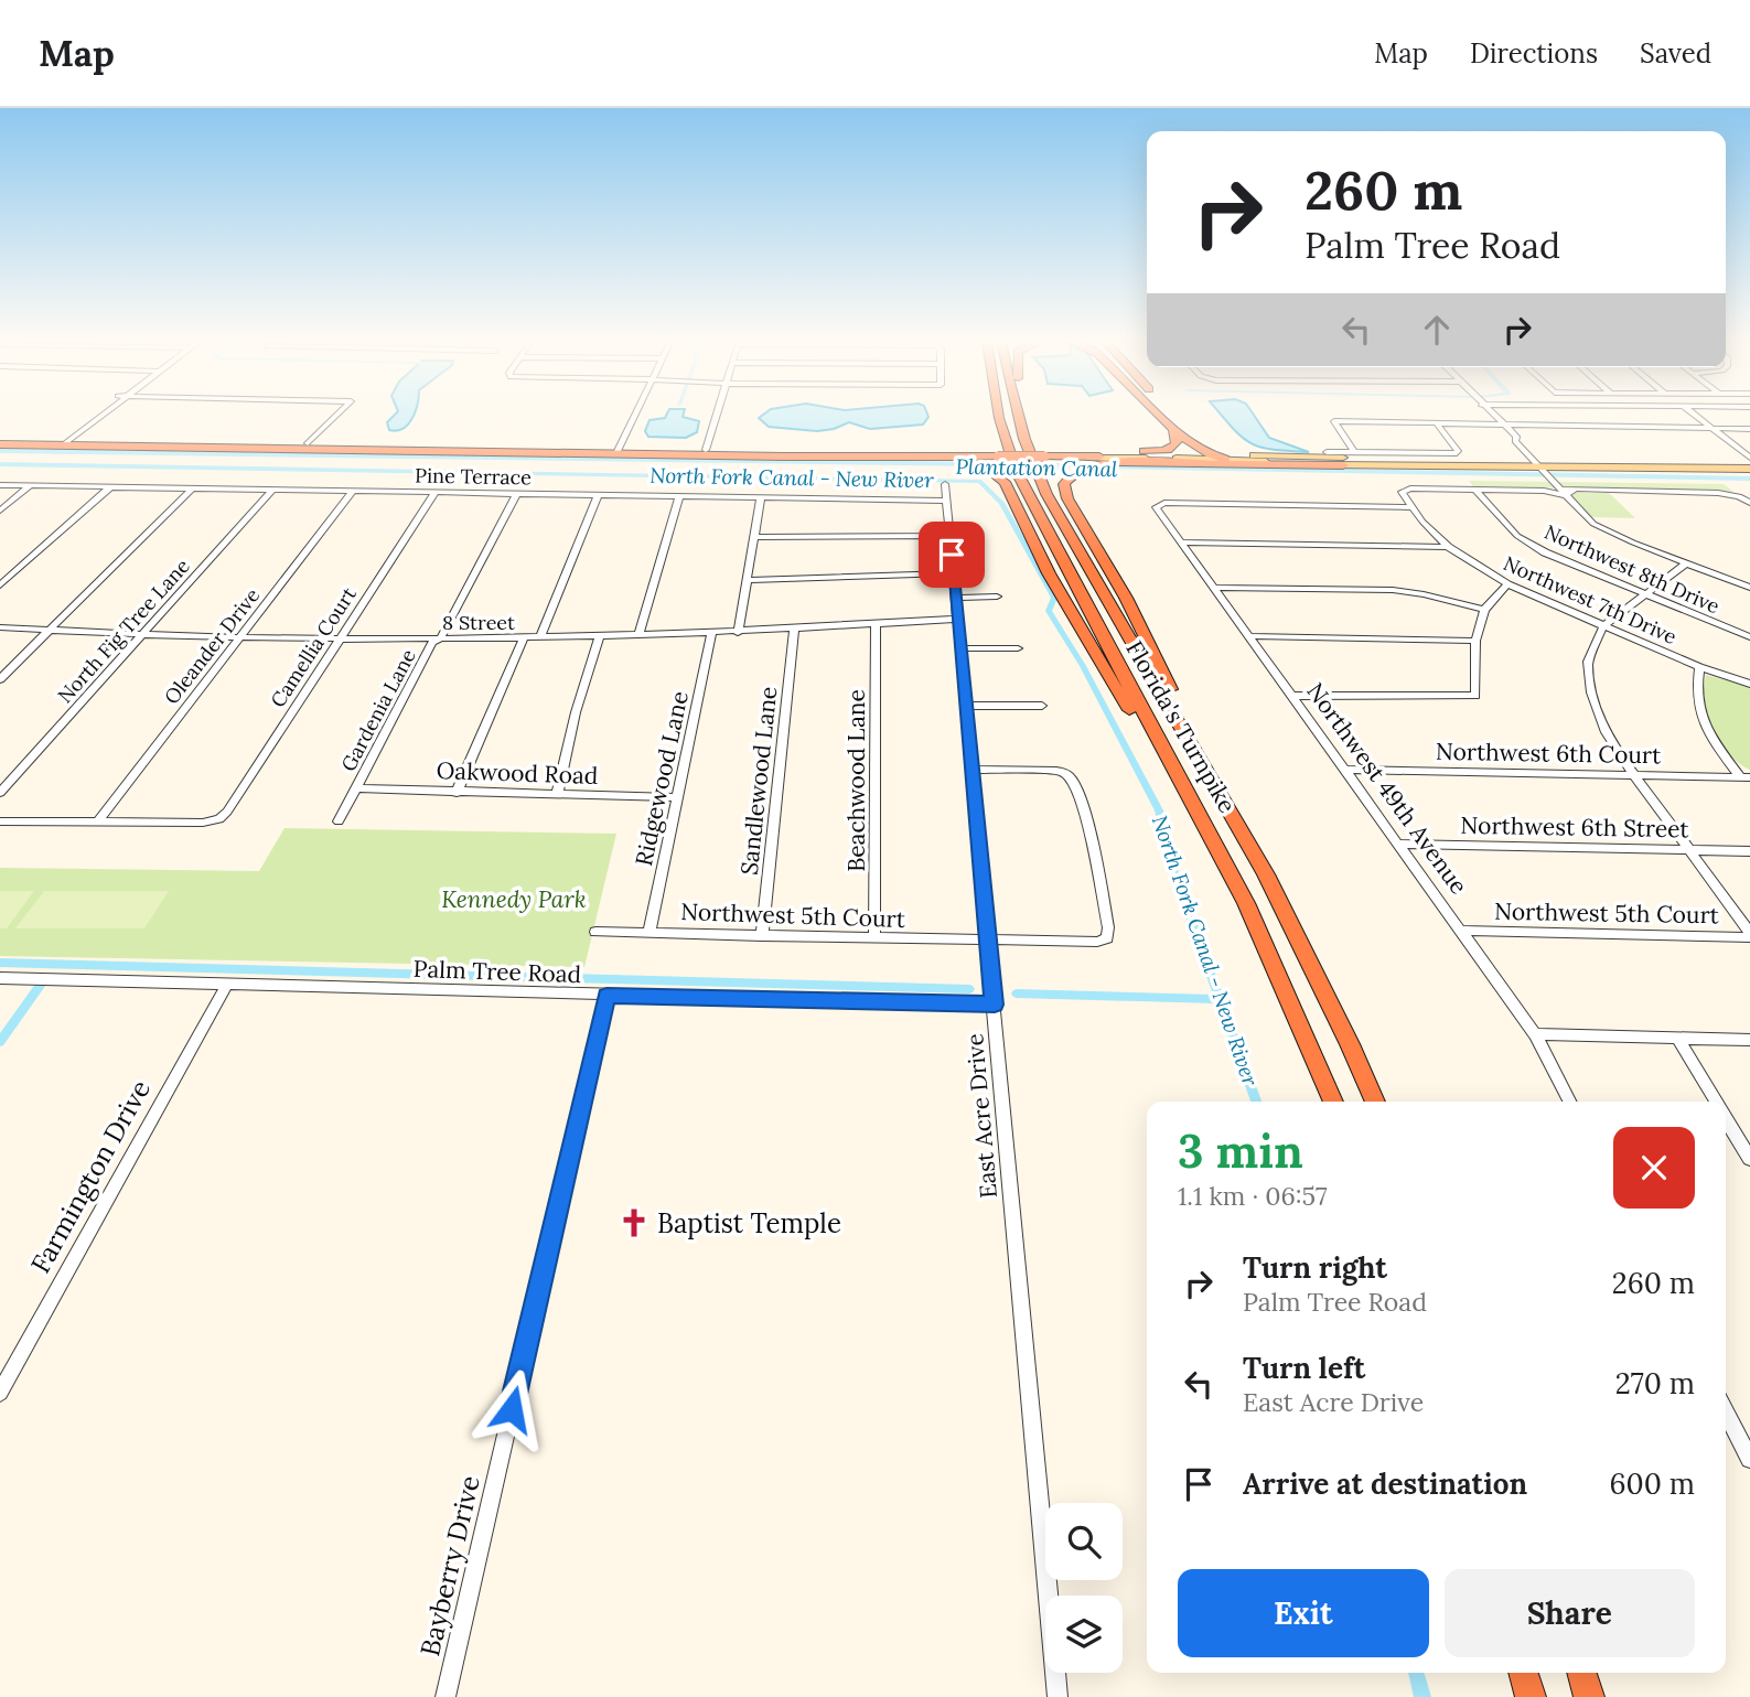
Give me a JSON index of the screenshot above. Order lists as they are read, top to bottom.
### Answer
{
  "streets": {
    "highway": ["Florida's Turnpike"],
    "street": [
      "Pine Terrace",
      "Northwest 8th Drive",
      "Northwest 7th Drive",
      "8 Street",
      "North Fig Tree Lane",
      "Oleander Drive",
      "Camellia Court",
      "Gardenia Lane",
      "Northwest 6th Court",
      "Oakwood Road",
      "Ridgewood Lane",
      "Sandlewood Lane",
      "Beachwood Lane",
      "Northwest 49th Avenue",
      "Northwest 6th Street",
      "Northwest 5th Court",
      "Palm Tree Road",
      "East Acre Drive",
      "Farmington Drive",
      "Bayberry Drive"
    ]
  },
  "crossings": [
    ["Pine Terrace", "North Fig Tree Lane"],
    ["Pine Terrace", "Oleander Drive"],
    ["Pine Terrace", "Camellia Court"],
    ["Pine Terrace", "Gardenia Lane"],
    ["Pine Terrace", "East Acre Drive"],
    ["Northwest 8th Drive", "Northwest 7th Drive"],
    ["Northwest 7th Drive", "Northwest 49th Avenue"],
    ["8 Street", "North Fig Tree Lane"],
    ["8 Street", "Oleander Drive"],
    ["8 Street", "Camellia Court"],
    ["8 Street", "Gardenia Lane"],
    ["8 Street", "Ridgewood Lane"],
    ["8 Street", "Sandlewood Lane"],
    ["8 Street", "Beachwood Lane"],
    ["8 Street", "East Acre Drive"],
    ["Oleander Drive", "Camellia Court"],
    ["Gardenia Lane", "Oakwood Road"],
    ["Northwest 6th Court", "Northwest 49th Avenue"],
    ["Oakwood Road", "Ridgewood Lane"],
    ["Ridgewood Lane", "Northwest 5th Court"],
    ["Sandlewood Lane", "Northwest 5th Court"],
    ["Beachwood Lane", "Northwest 5th Court"],
    ["Northwest 49th Avenue", "Northwest 6th Street"],
    ["Northwest 49th Avenue", "Northwest 5th Court"],
    ["Northwest 5th Court", "East Acre Drive"],
    ["Palm Tree Road", "East Acre Drive"],
    ["Palm Tree Road", "Farmington Drive"],
    ["Palm Tree Road", "Bayberry Drive"]
  ],
  "water": ["Plantation Canal", "North Fork Canal - New River"],
  "parks": ["Kennedy Park"],
  "places": {
    "church": ["Baptist Temple"]
  },
  "page": {
    "header": "Map",
    "nav": ["Map", "Directions", "Saved"],
    "turn": ["260 m", "Palm Tree Road"],
    "heading": ["3 min", "1.1 km · 06:57"],
    "list": [
      {
        "name": "Turn right",
        "note": "Palm Tree Road",
        "value": "260 m"
      },
      {
        "name": "Turn left",
        "note": "East Acre Drive",
        "value": "270 m"
      },
      {
        "name": "Arrive at destination",
        "value": "600 m"
      }
    ],
    "buttons": ["Exit", "Share"]
  }
}
